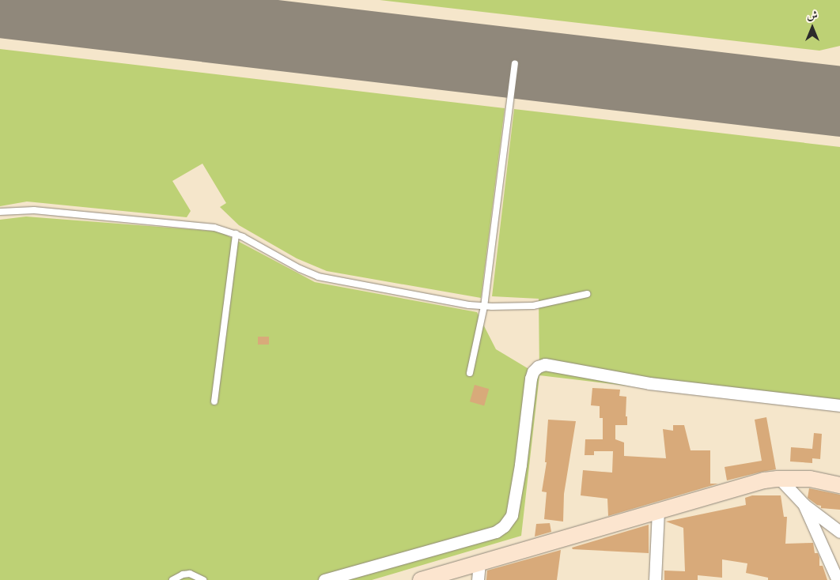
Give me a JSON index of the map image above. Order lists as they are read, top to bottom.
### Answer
{
  "north": "top"
}
